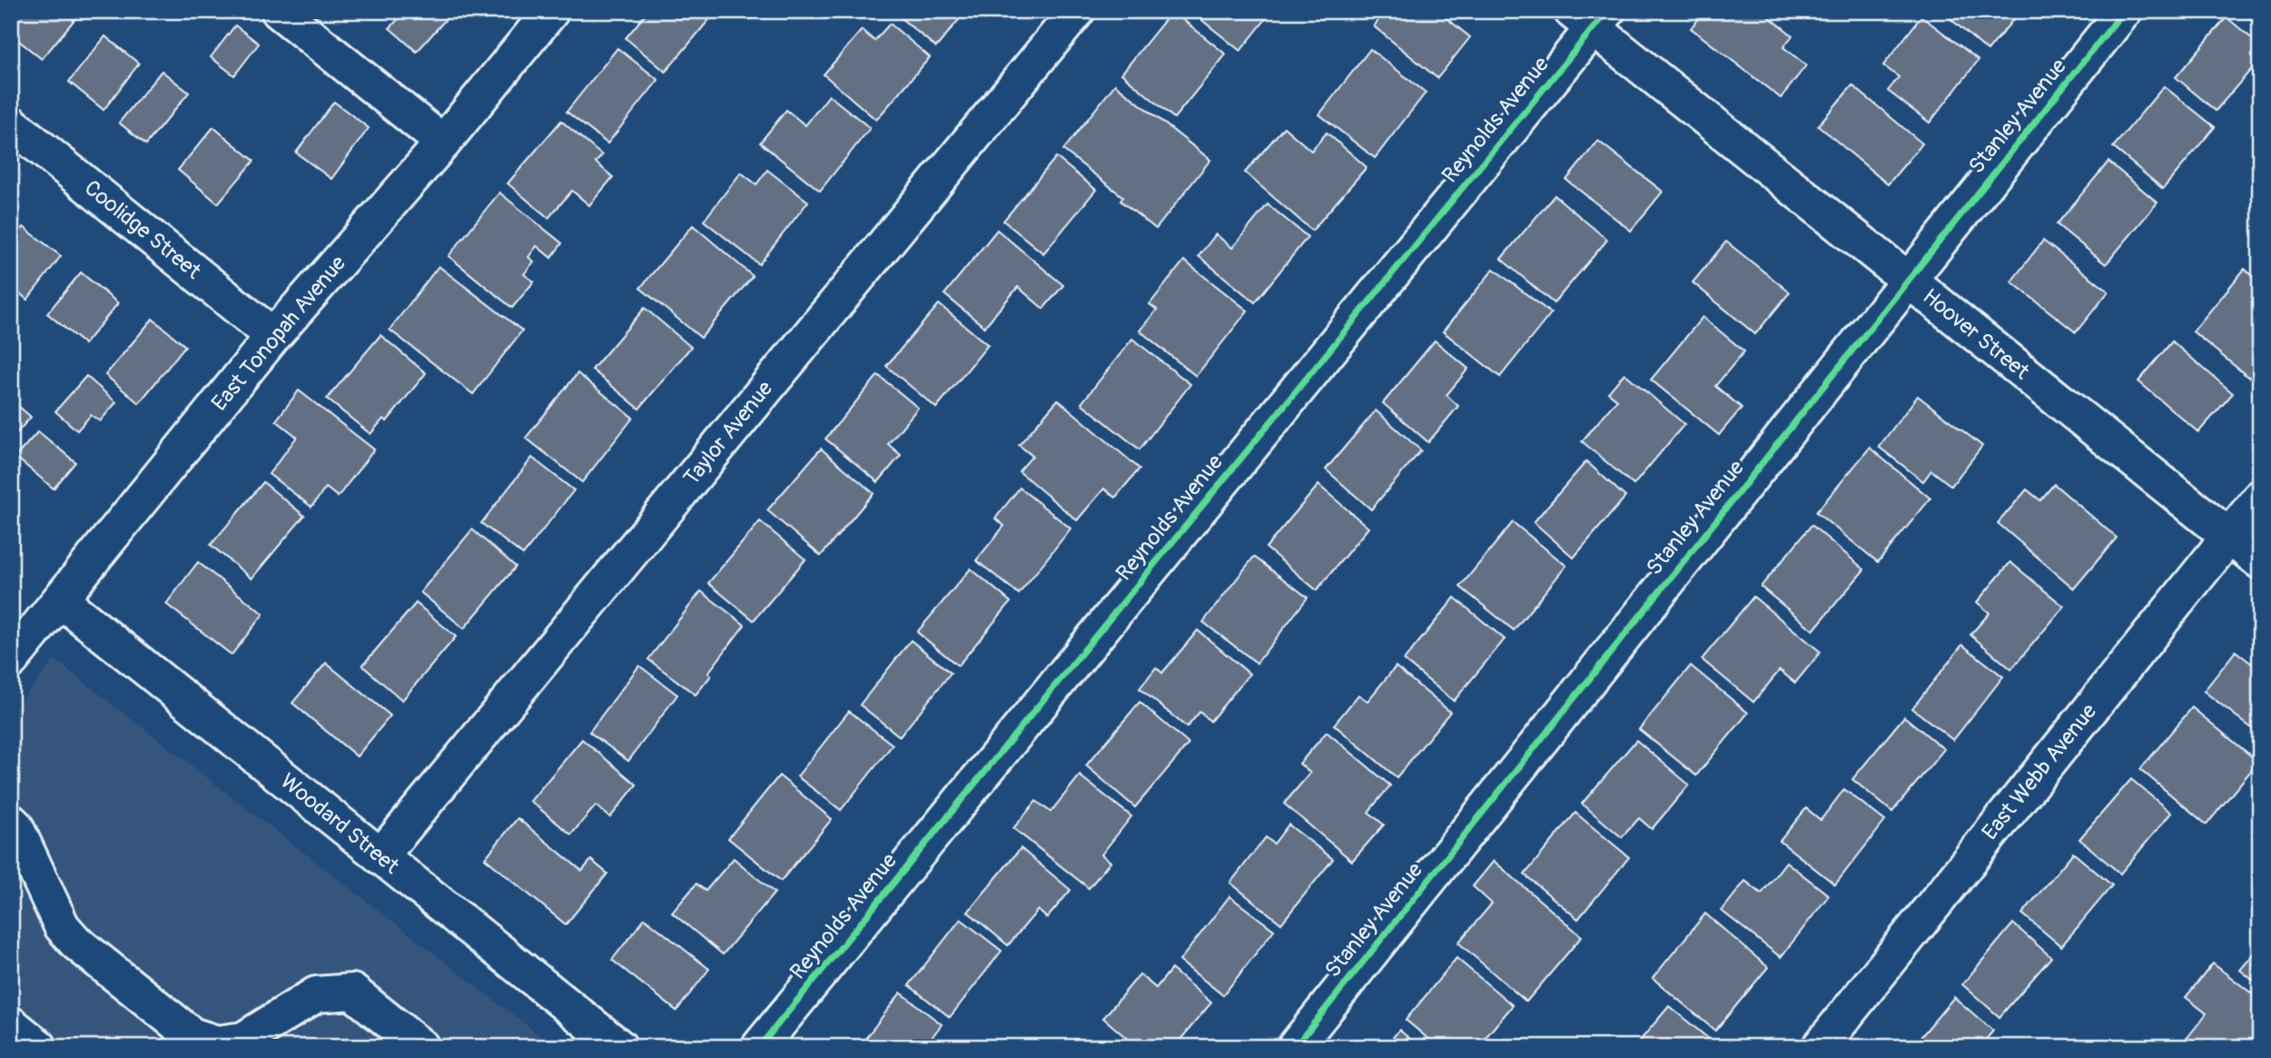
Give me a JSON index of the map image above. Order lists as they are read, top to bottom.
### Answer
{
  "streets": {
    "street": [
      "Stanley Avenue",
      "Reynolds Avenue",
      "Coolidge Street",
      "East Tonopah Avenue",
      "Hoover Street",
      "Taylor Avenue",
      "East Webb Avenue",
      "Woodard Street"
    ]
  },
  "crossings": [
    ["Stanley Avenue", "Hoover Street"],
    ["Reynolds Avenue", "Hoover Street"],
    ["Coolidge Street", "East Tonopah Avenue"],
    ["East Tonopah Avenue", "Woodard Street"],
    ["Hoover Street", "East Webb Avenue"],
    ["Taylor Avenue", "Woodard Street"]
  ]
}
